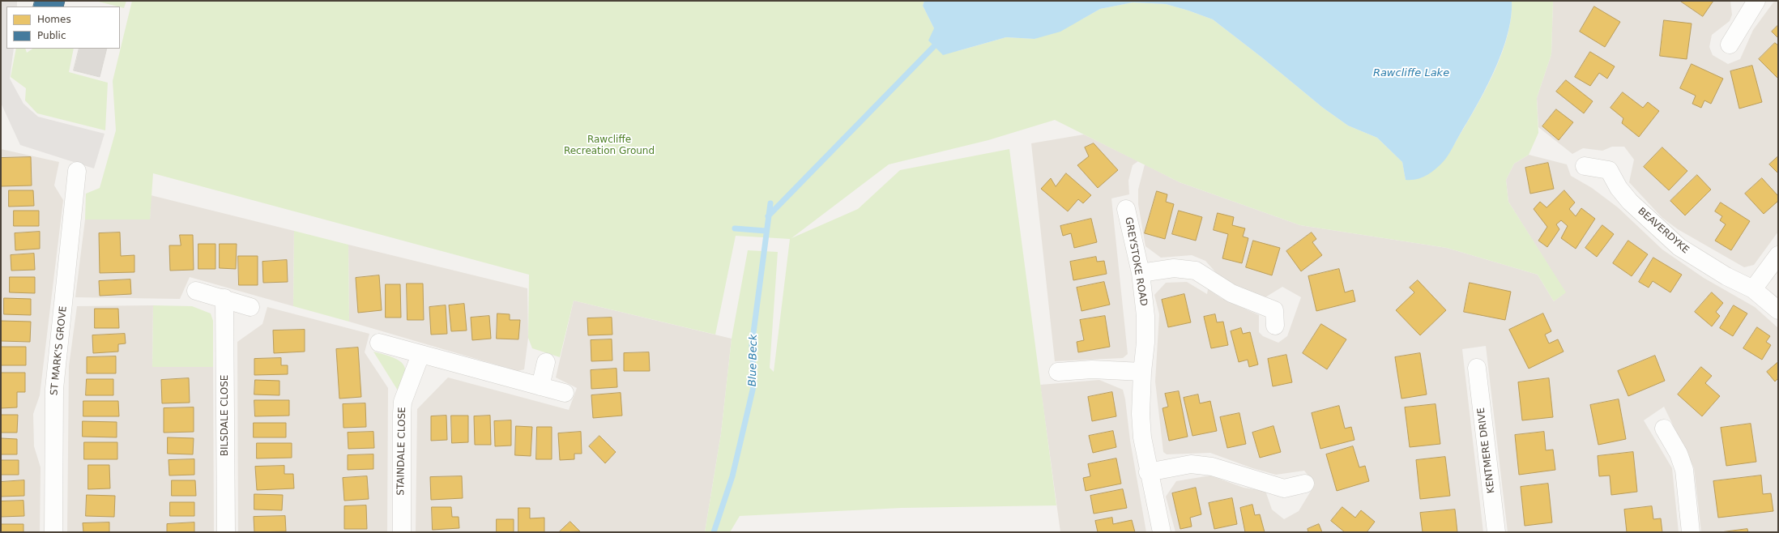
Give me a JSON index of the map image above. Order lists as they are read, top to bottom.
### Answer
{
  "streets": {
    "street": [
      "BEAVERDYKE",
      "GREYSTOKE ROAD",
      "ST MARK'S GROVE",
      "BILSDALE CLOSE",
      "KENTMERE DRIVE",
      "STAINDALE CLOSE"
    ]
  },
  "water": ["Rawcliffe Lake", "Blue Beck"],
  "parks": ["Rawcliffe Recreation Ground"],
  "legend": ["Homes", "Public"]
}
